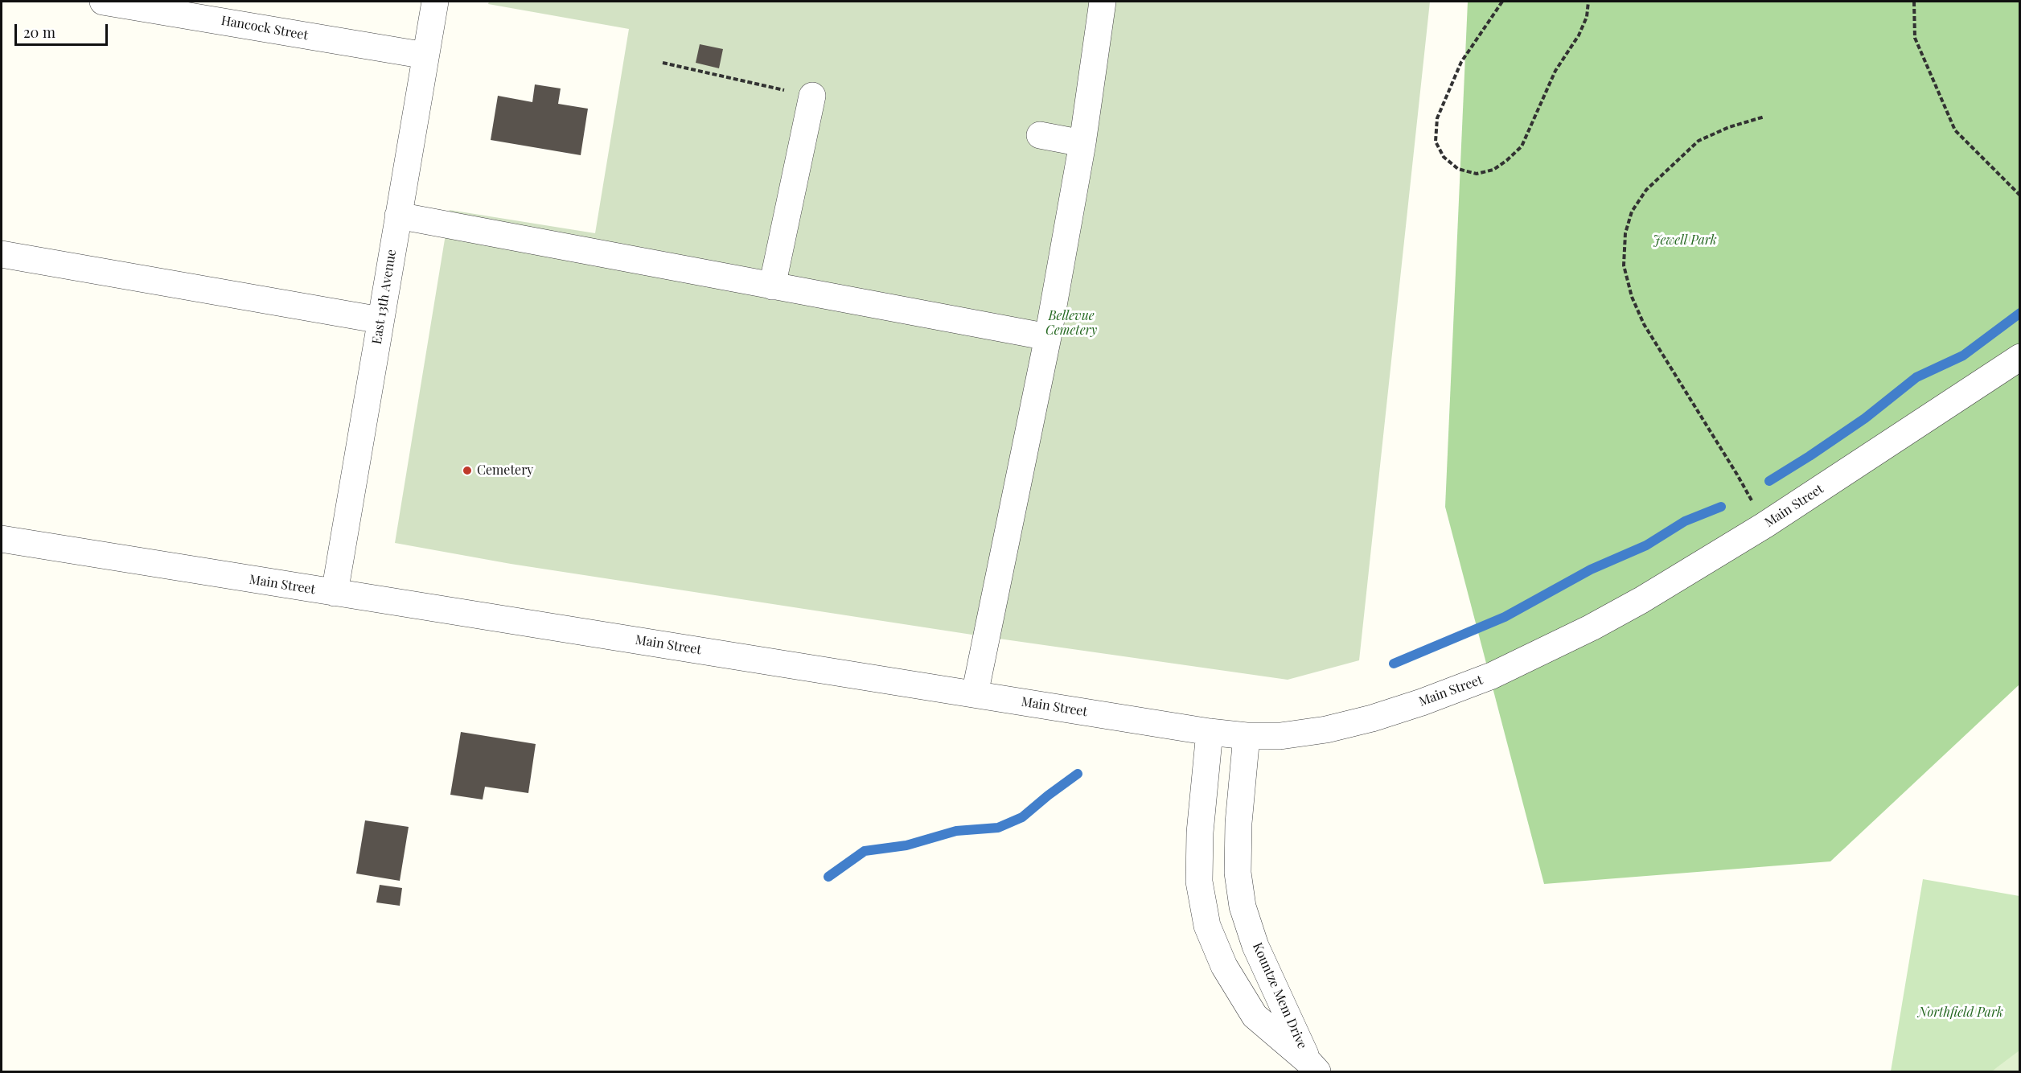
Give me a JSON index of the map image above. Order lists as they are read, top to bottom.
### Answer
{
  "streets": {
    "street": [
      "Hancock Street",
      "East 13th Avenue",
      "Main Street",
      "Kountze Mem Drive"
    ]
  },
  "crossings": [
    ["Hancock Street", "East 13th Avenue"],
    ["East 13th Avenue", "Main Street"],
    ["Main Street", "Kountze Mem Drive"]
  ],
  "parks": ["Jewell Park", "Bellevue Cemetery", "Northfield Park"],
  "places": ["Cemetery"],
  "scale_bar": "20 m"
}
